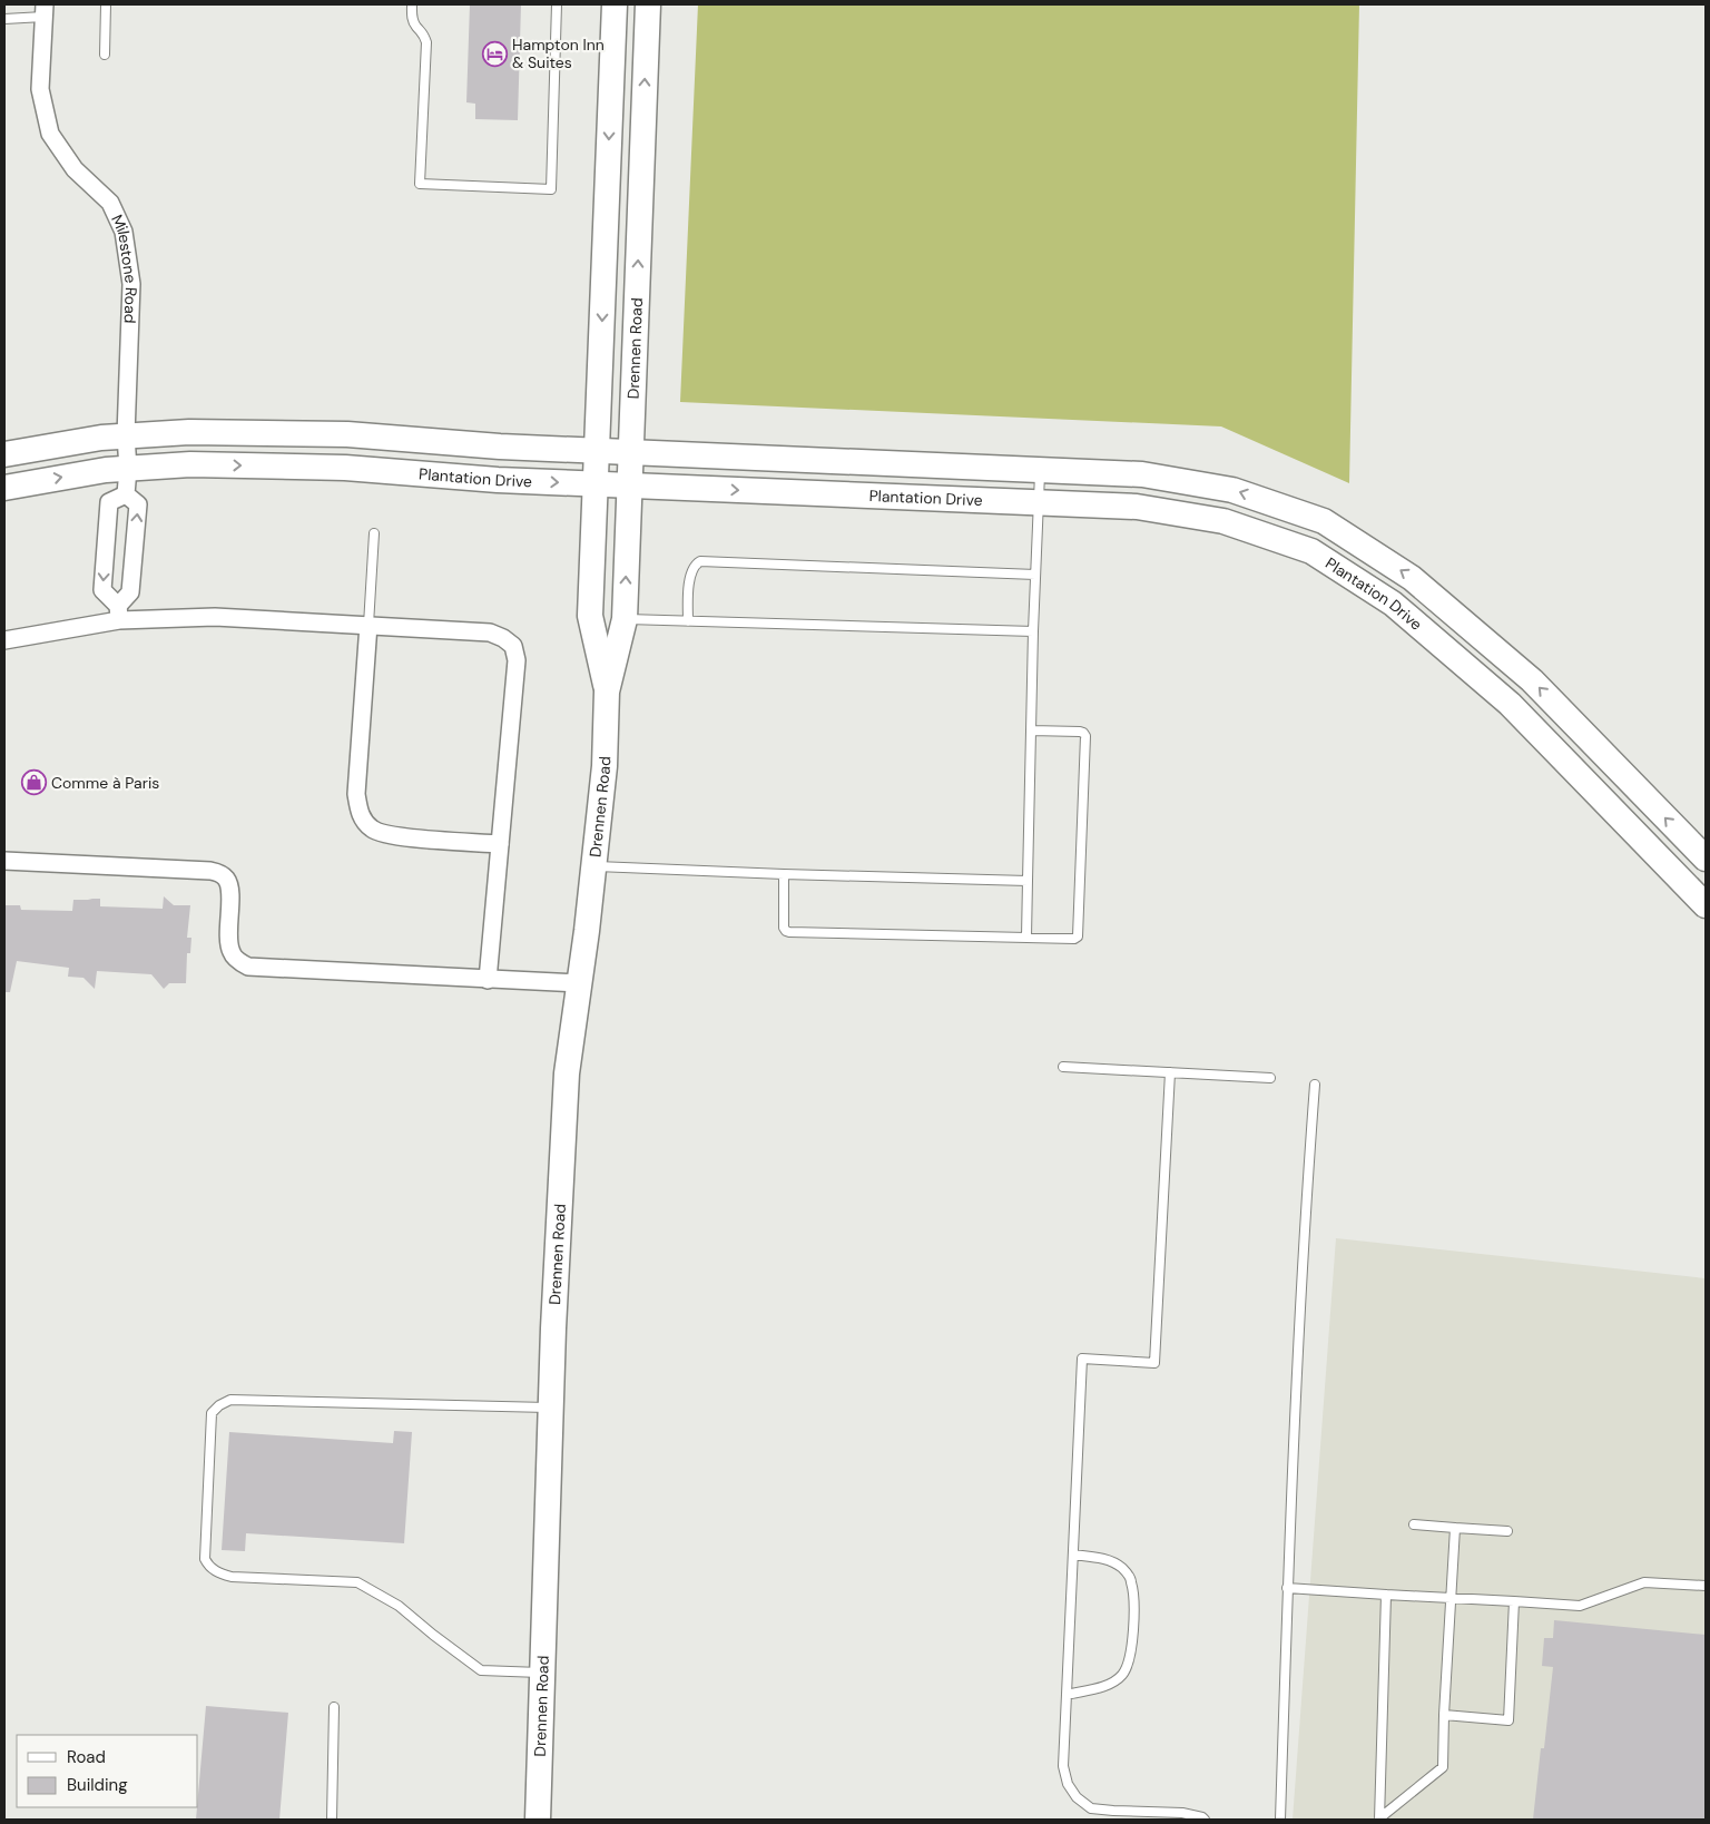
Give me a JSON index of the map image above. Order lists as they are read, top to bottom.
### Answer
{
  "streets": {
    "street": ["Milestone Road", "Drennen Road", "Plantation Drive"]
  },
  "crossings": [
    ["Milestone Road", "Plantation Drive"],
    ["Drennen Road", "Plantation Drive"]
  ],
  "places": {
    "hotel": ["Hampton Inn & Suites"],
    "shop": ["Comme à Paris"]
  },
  "legend": ["Road", "Building"]
}
